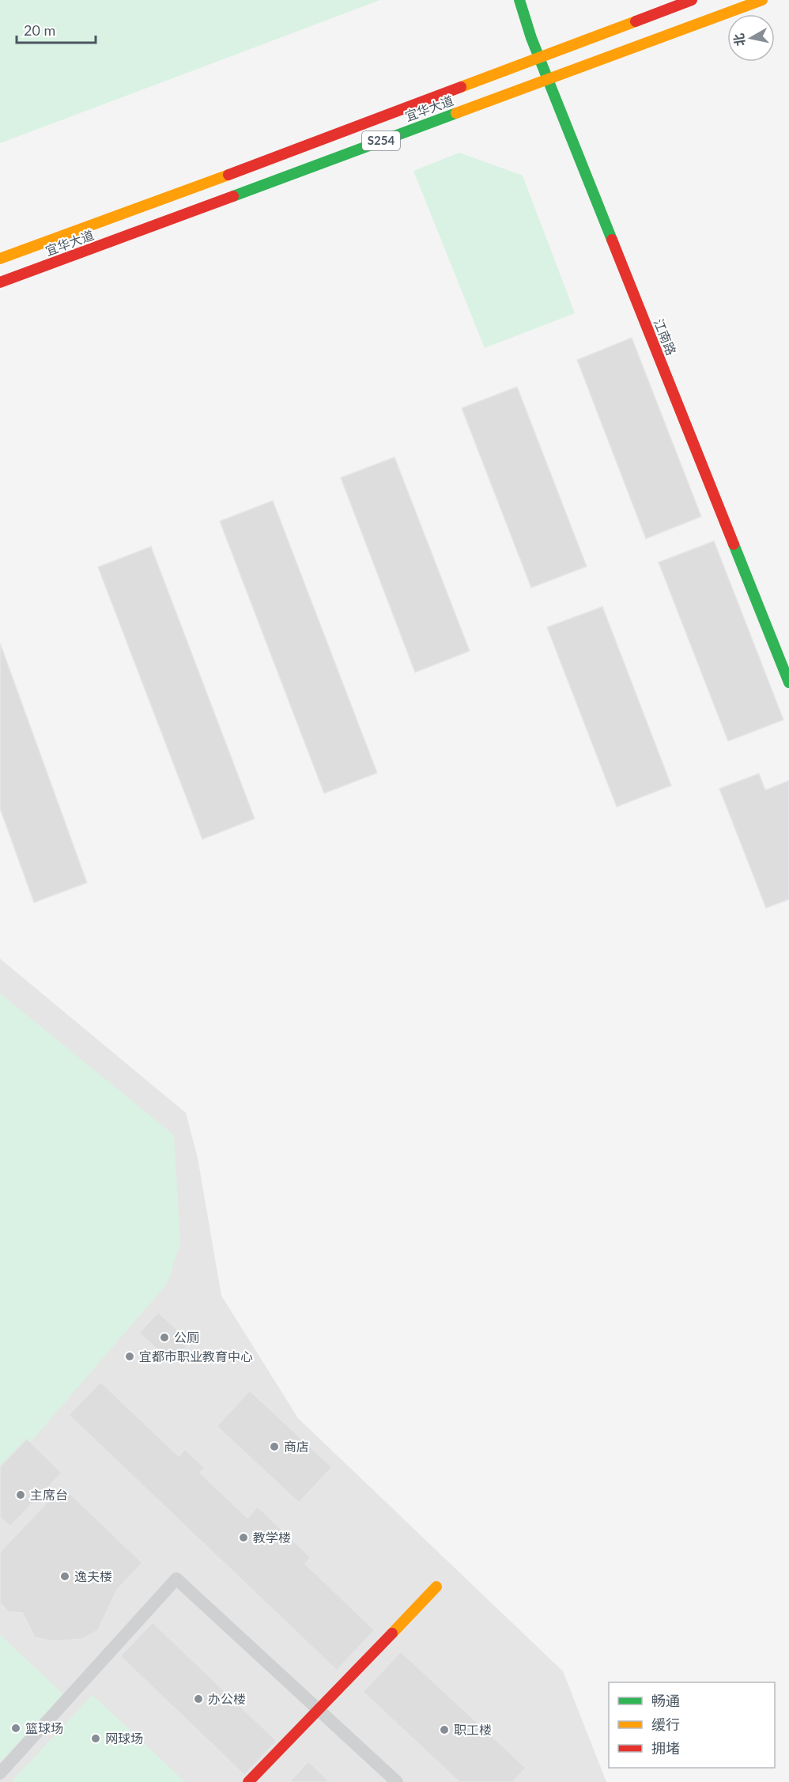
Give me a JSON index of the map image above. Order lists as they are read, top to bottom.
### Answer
{
  "streets": {
    "main road": ["宜华大道", "S254", "江南路"]
  },
  "crossings": [
    ["宜华大道", "江南路"]
  ],
  "places": [
    "公厕",
    "宜都市职业教育中心",
    "商店",
    "主席台",
    "教学楼",
    "逸夫楼",
    "办公楼",
    "篮球场",
    "职工楼",
    "网球场"
  ],
  "legend": ["畅通", "缓行", "拥堵"],
  "scale_bar": "20 m",
  "north": "left"
}
